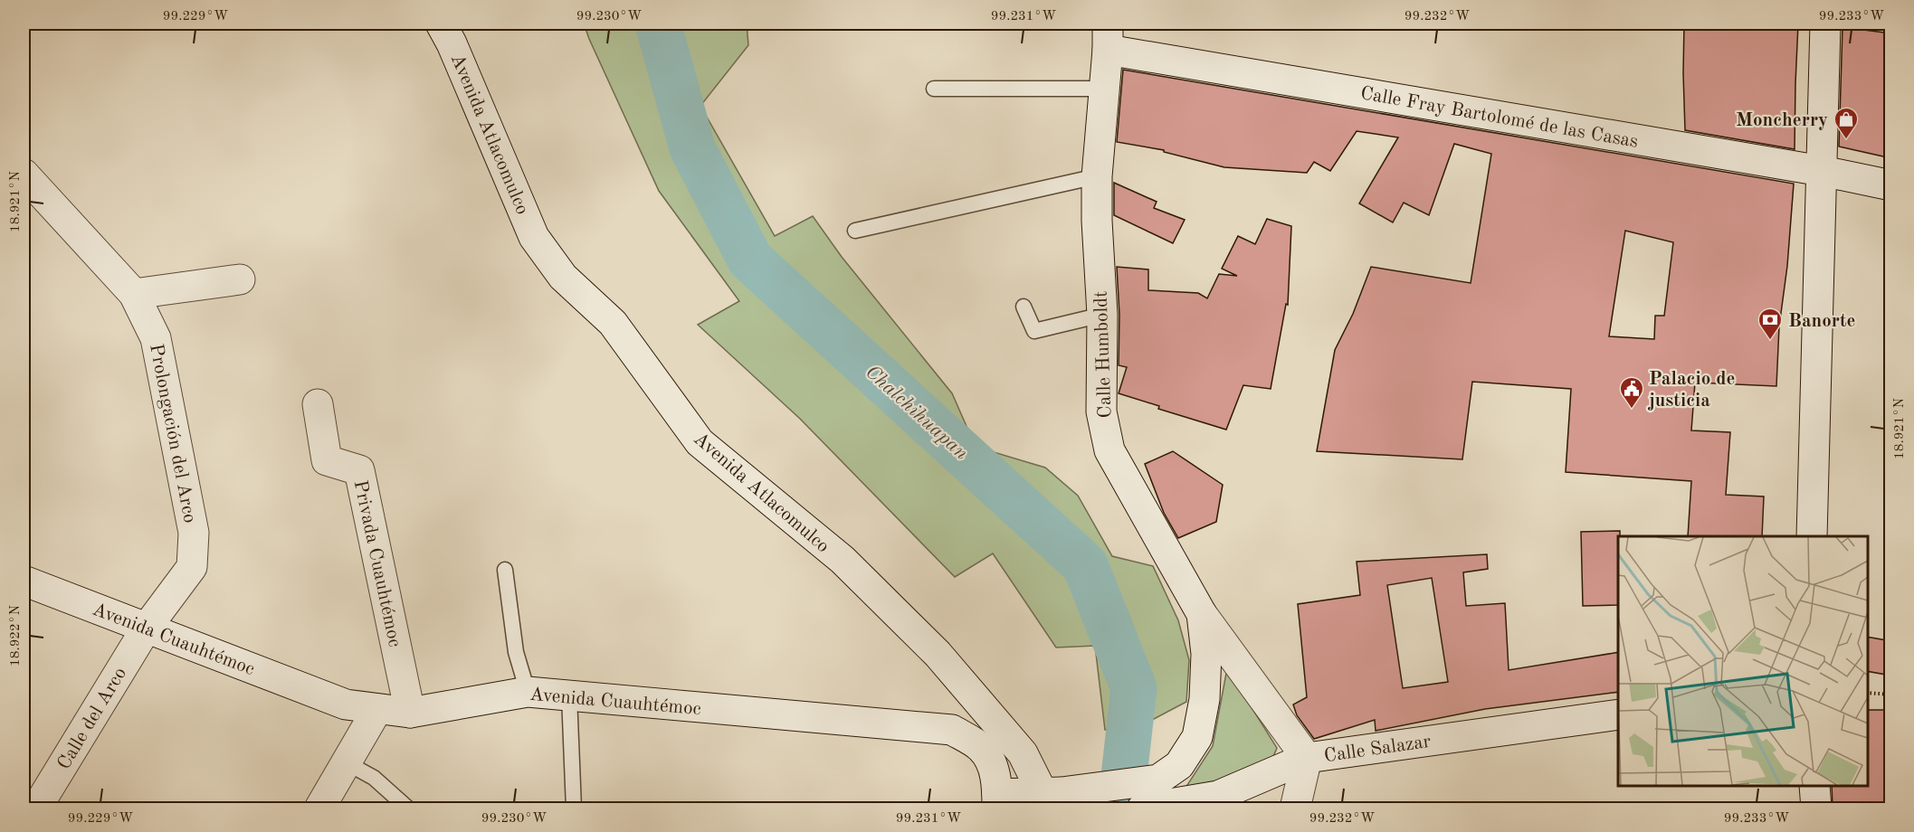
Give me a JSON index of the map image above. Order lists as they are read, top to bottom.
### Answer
{
  "streets": {
    "street": [
      "Calle Fray Bartolomé de las Casas",
      "Avenida Atlacomulco",
      "Calle Humboldt",
      "Prolongación del Arco",
      "Privada Cuauhtémoc",
      "Avenida Cuauhtémoc",
      "Calle del Arco",
      "Calle Salazar"
    ]
  },
  "crossings": [
    ["Calle Fray Bartolomé de las Casas", "Calle Humboldt"],
    ["Avenida Atlacomulco", "Calle Salazar"],
    ["Calle Humboldt", "Calle Salazar"],
    ["Prolongación del Arco", "Avenida Cuauhtémoc"],
    ["Prolongación del Arco", "Calle del Arco"],
    ["Privada Cuauhtémoc", "Avenida Cuauhtémoc"],
    ["Avenida Cuauhtémoc", "Calle del Arco"],
    ["Avenida Cuauhtémoc", "Calle Salazar"]
  ],
  "water": ["Chalchihuapan"],
  "places": {
    "shop": ["Moncherry"],
    "bank": ["Banorte"],
    "public building": ["Palacio de justicia"]
  },
  "coordinates": [
    "99.229°W",
    "99.230°W",
    "99.231°W",
    "99.232°W",
    "99.233°W",
    "18.921°N",
    "18.922°N"
  ]
}
